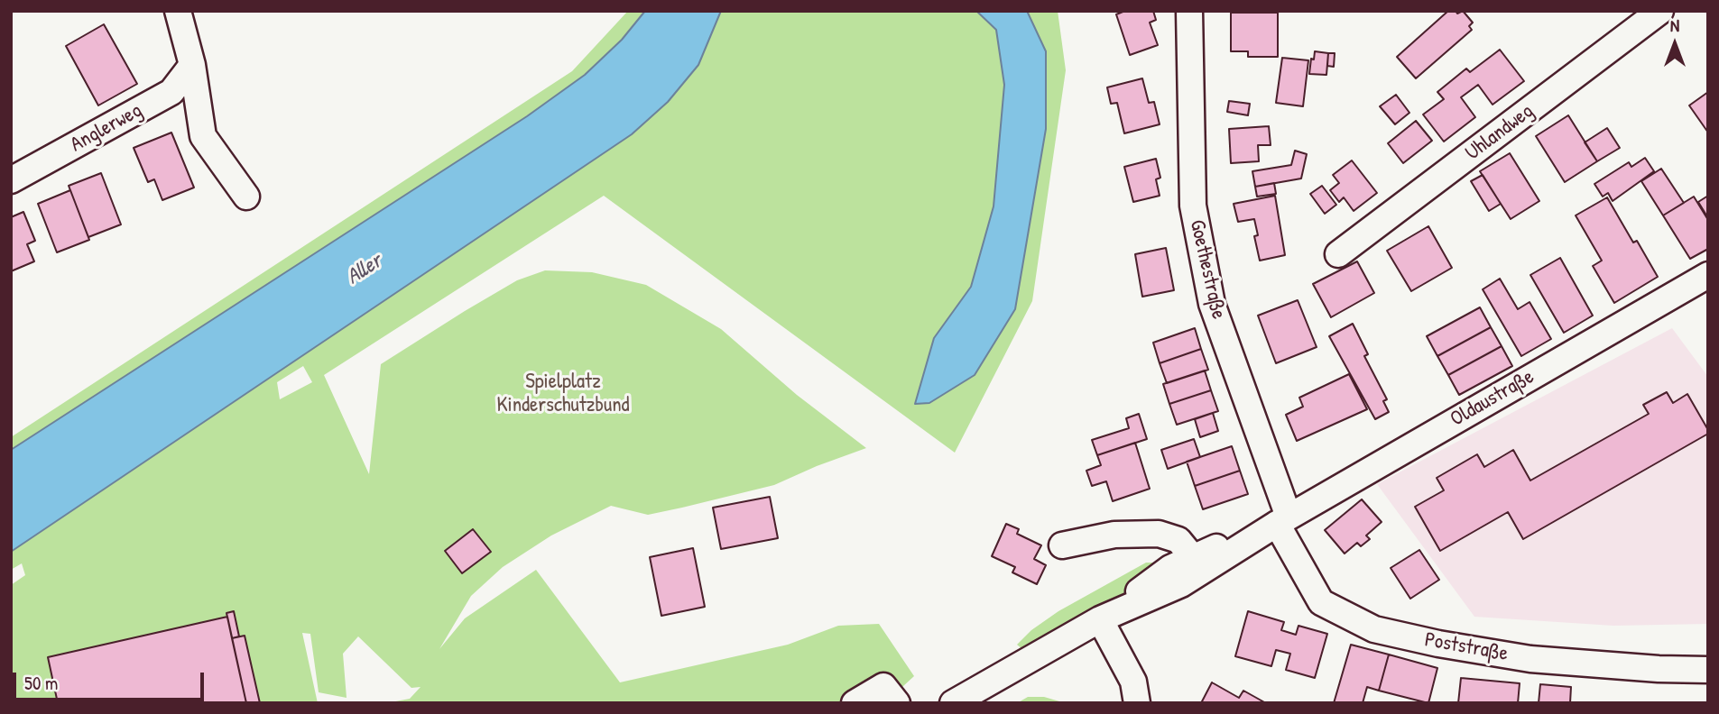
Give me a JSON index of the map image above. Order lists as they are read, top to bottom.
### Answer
{
  "streets": {
    "street": [
      "Anglerweg",
      "Uhlandweg",
      "Goethestraße",
      "Oldaustraße",
      "Poststraße"
    ]
  },
  "crossings": [
    ["Goethestraße", "Oldaustraße"],
    ["Goethestraße", "Poststraße"],
    ["Oldaustraße", "Poststraße"]
  ],
  "water": ["Aller"],
  "parks": ["Spielplatz Kinderschutzbund"],
  "scale_bar": "50 m",
  "north": "top"
}
